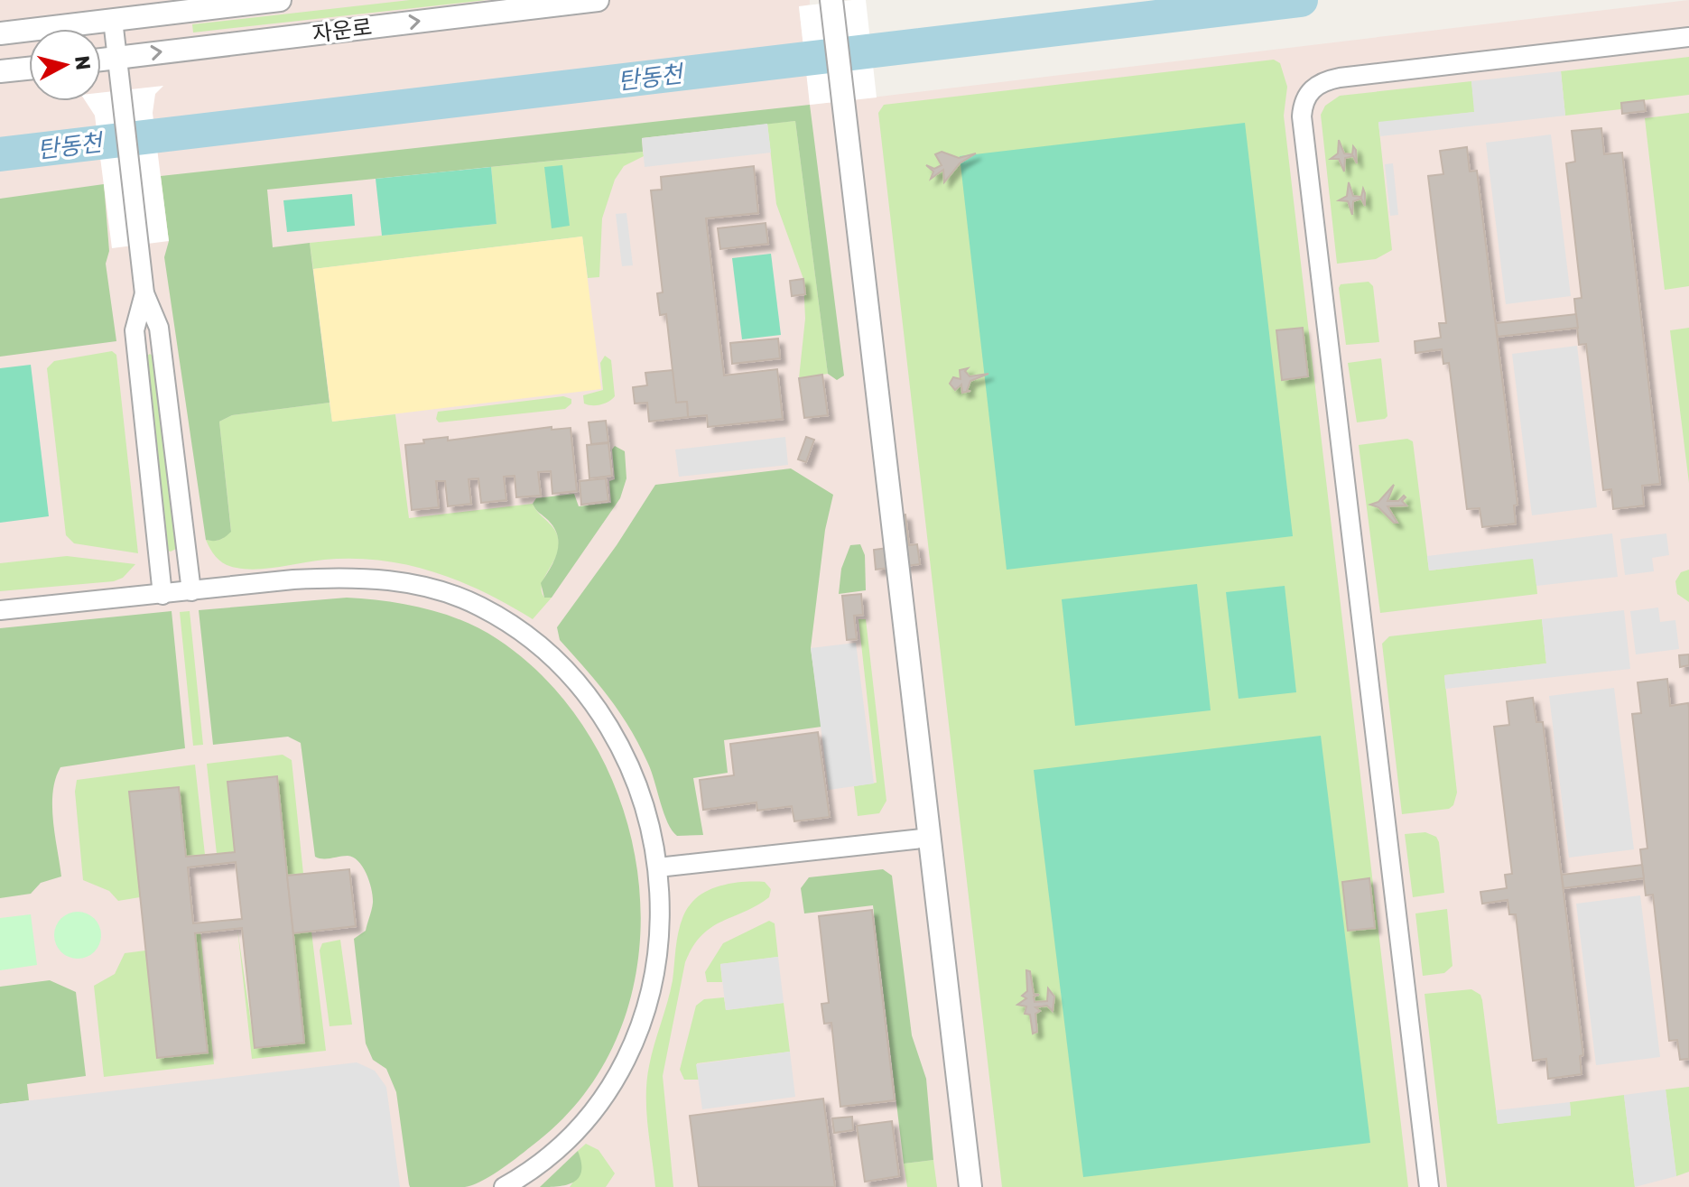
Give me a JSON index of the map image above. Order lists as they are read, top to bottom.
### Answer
{
  "streets": {
    "street": ["자운로"]
  },
  "water": ["탄동천"],
  "north": "right"
}
